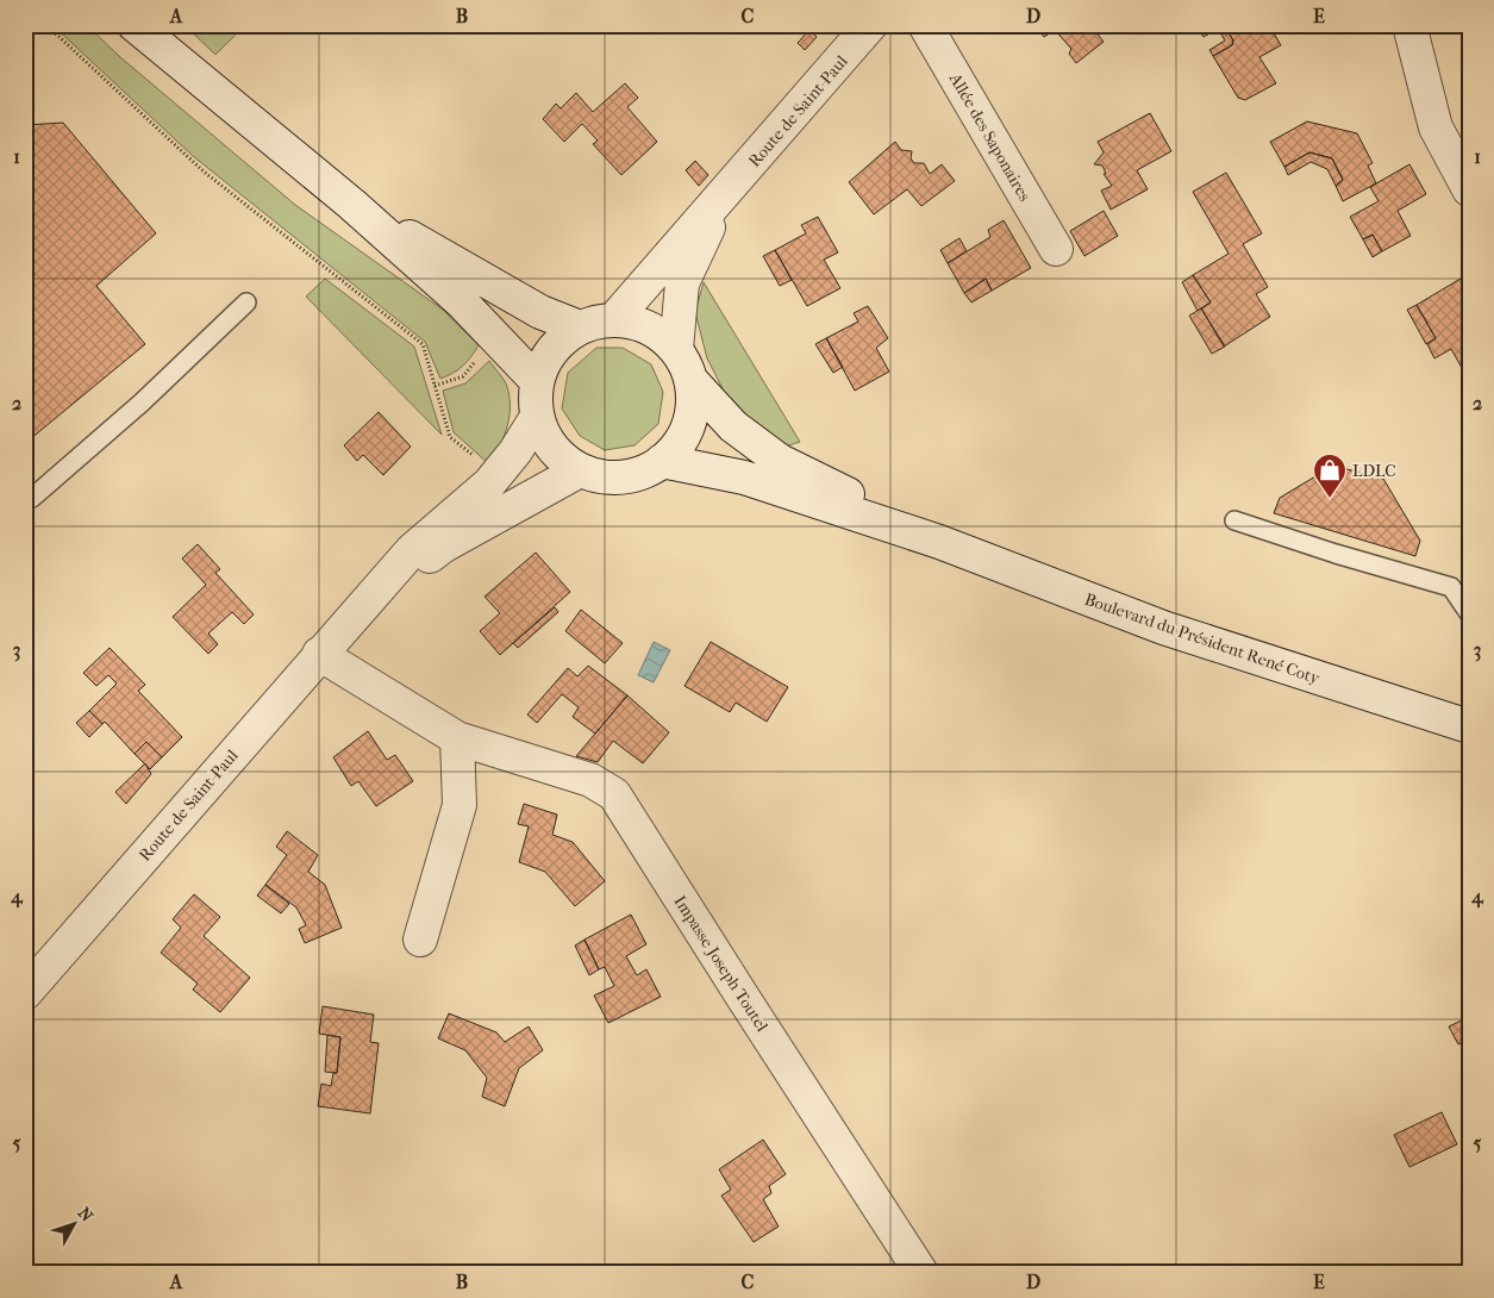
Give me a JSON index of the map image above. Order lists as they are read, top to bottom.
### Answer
{
  "streets": {
    "street": [
      "Route de Saint-Paul",
      "Allée des Saponaires",
      "Boulevard du Président René Coty",
      "Impasse Joseph Toutel"
    ]
  },
  "crossings": [
    ["Route de Saint-Paul", "Boulevard du Président René Coty"],
    ["Route de Saint-Paul", "Impasse Joseph Toutel"]
  ],
  "places": {
    "shop": ["LDLC"]
  },
  "north": "top right",
  "grid": {
    "columns": [
      "A",
      "B",
      "C",
      "D",
      "E"
    ],
    "rows": [
      "1",
      "2",
      "3",
      "4",
      "5"
    ]
  }
}
